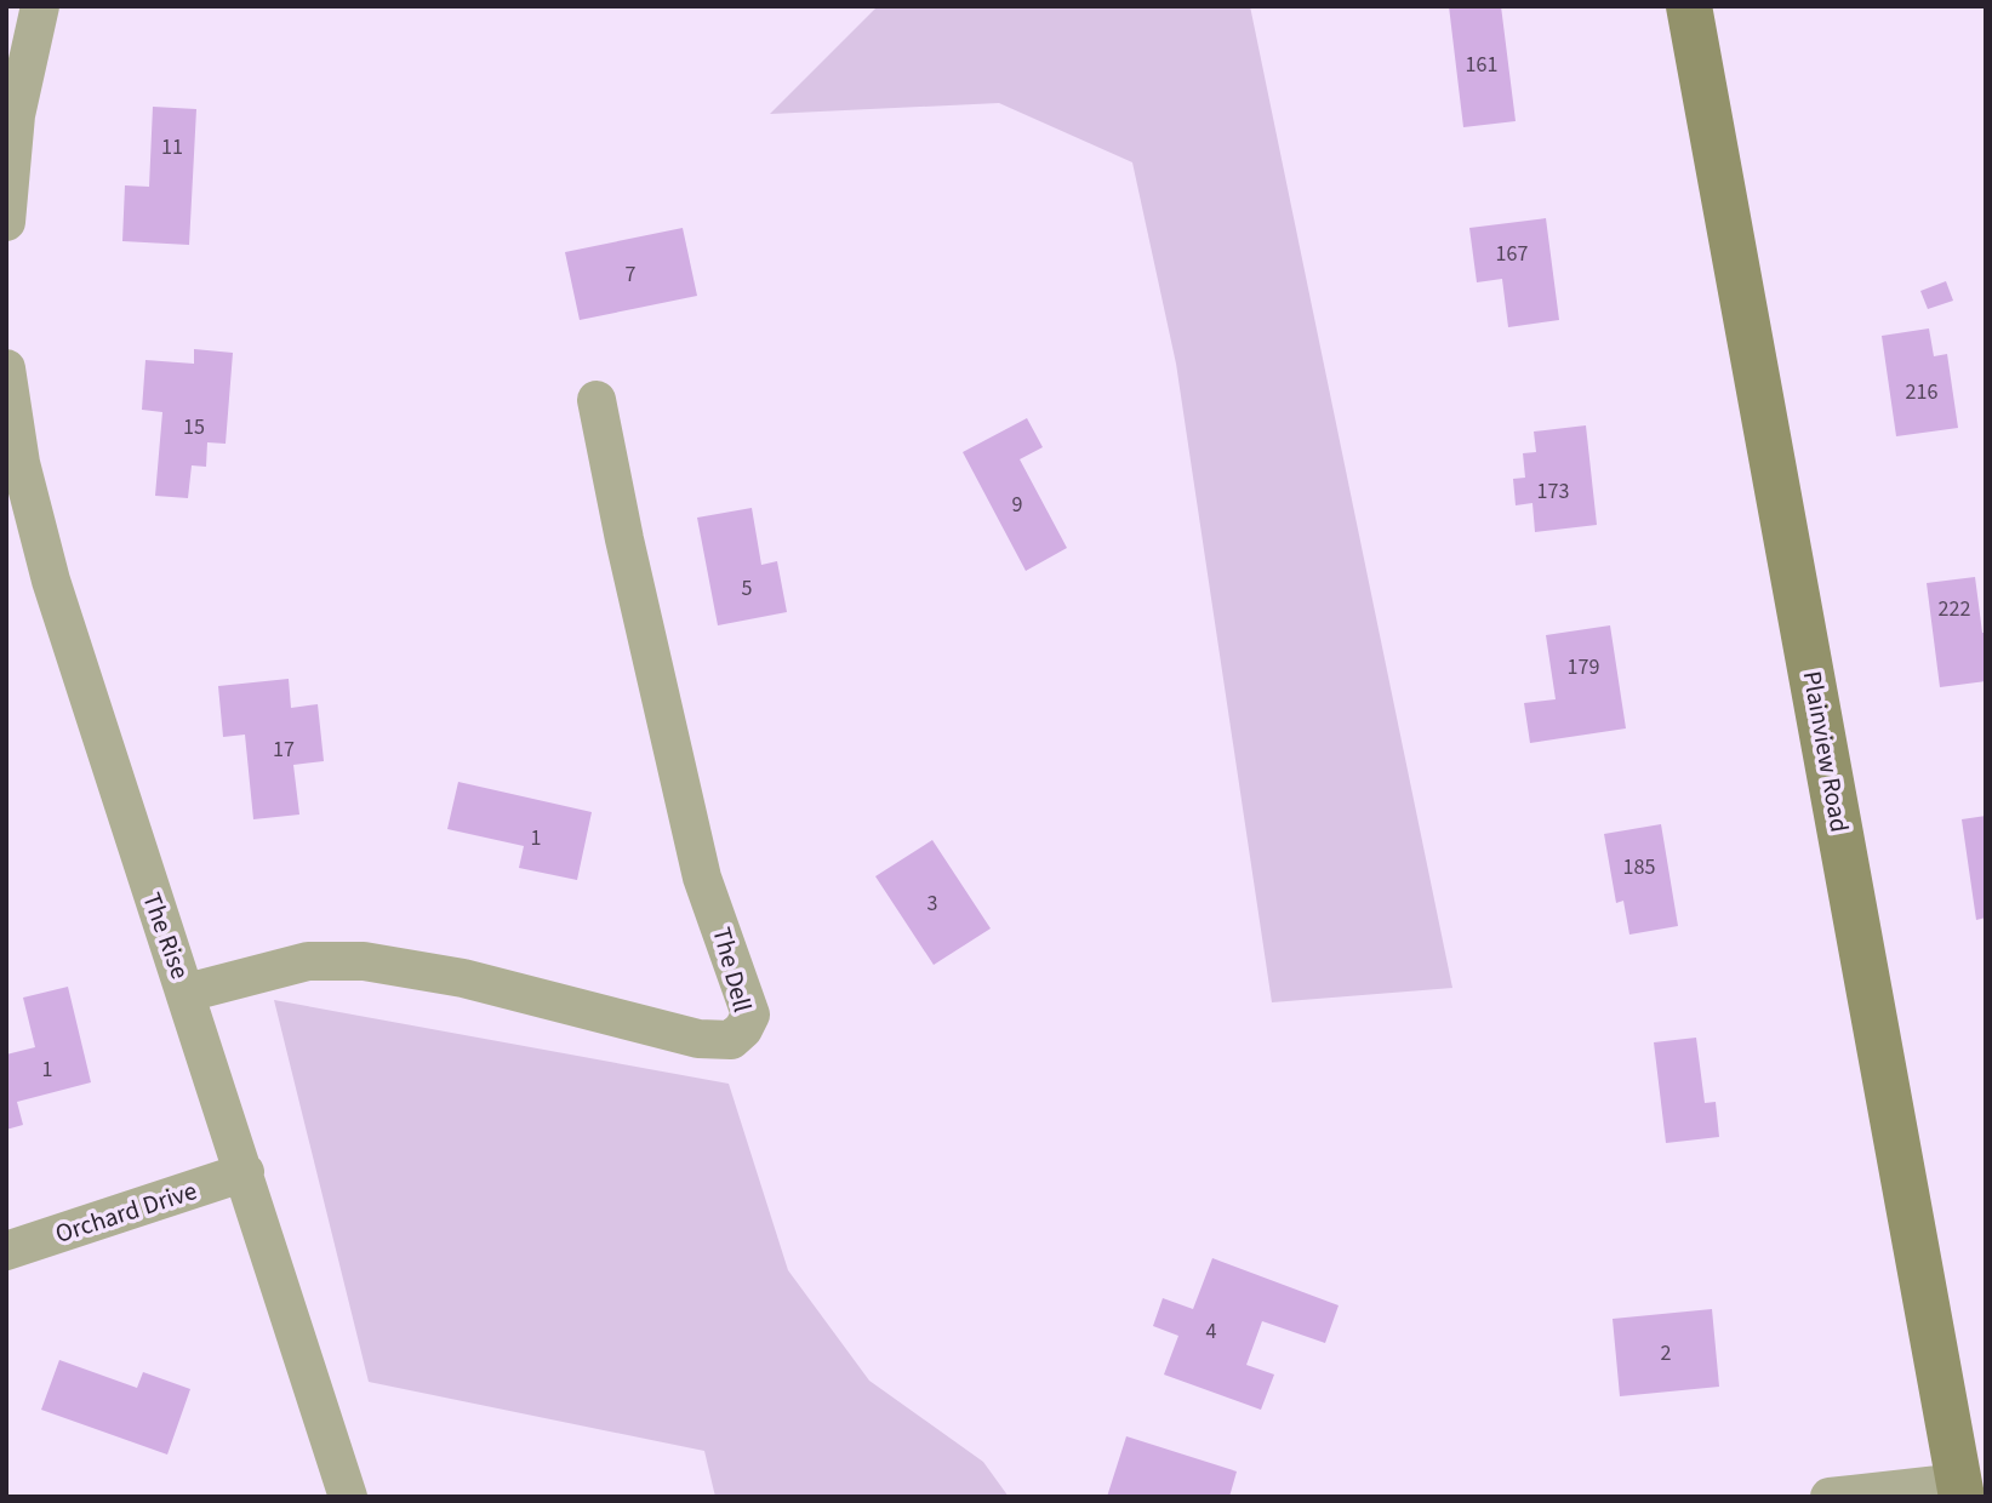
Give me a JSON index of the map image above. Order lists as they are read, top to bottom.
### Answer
{
  "streets": {
    "main road": ["Plainview Road"],
    "street": ["The Rise", "The Dell", "Orchard Drive"]
  },
  "crossings": [
    ["The Rise", "The Dell"],
    ["The Rise", "Orchard Drive"]
  ],
  "house_numbers": [
    "161",
    "11",
    "167",
    "7",
    "216",
    "15",
    "173",
    "9",
    "5",
    "222",
    "179",
    "17",
    "1",
    "185",
    "3",
    "1",
    "4",
    "2"
  ]
}
